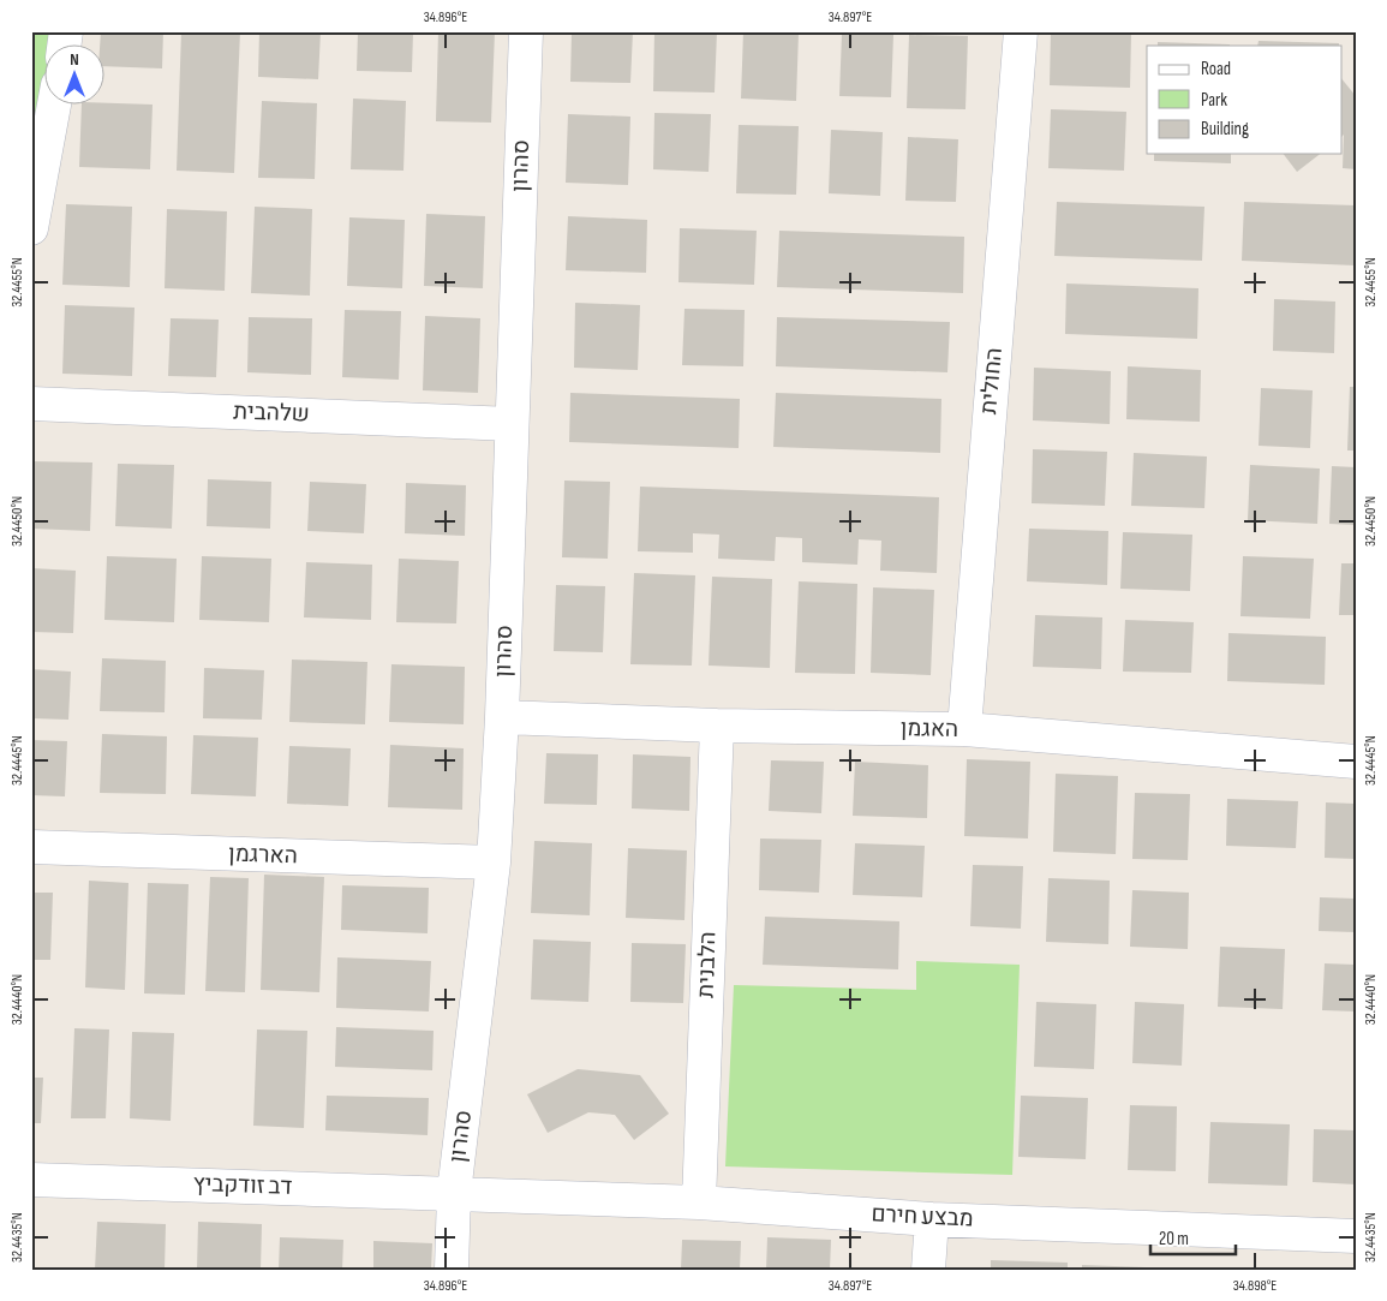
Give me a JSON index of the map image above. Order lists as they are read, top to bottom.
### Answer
{
  "streets": {
    "street": [
      "סהרון",
      "החולית",
      "שלהבית",
      "האגמן",
      "הארגמן",
      "הלבנית",
      "דב זודקביץ",
      "מבצע חירם"
    ]
  },
  "crossings": [
    ["סהרון", "שלהבית"],
    ["סהרון", "האגמן"],
    ["סהרון", "הארגמן"],
    ["סהרון", "דב זודקביץ"],
    ["סהרון", "מבצע חירם"],
    ["החולית", "האגמן"],
    ["האגמן", "הלבנית"],
    ["הלבנית", "מבצע חירם"],
    ["דב זודקביץ", "מבצע חירם"]
  ],
  "legend": ["Road", "Park", "Building"],
  "scale_bar": "20 m",
  "north": "top",
  "coordinates": [
    "34.896°E",
    "34.897°E",
    "32.4455°N",
    "32.4450°N",
    "32.4445°N",
    "32.4440°N",
    "32.4435°N",
    "34.898°E"
  ]
}
